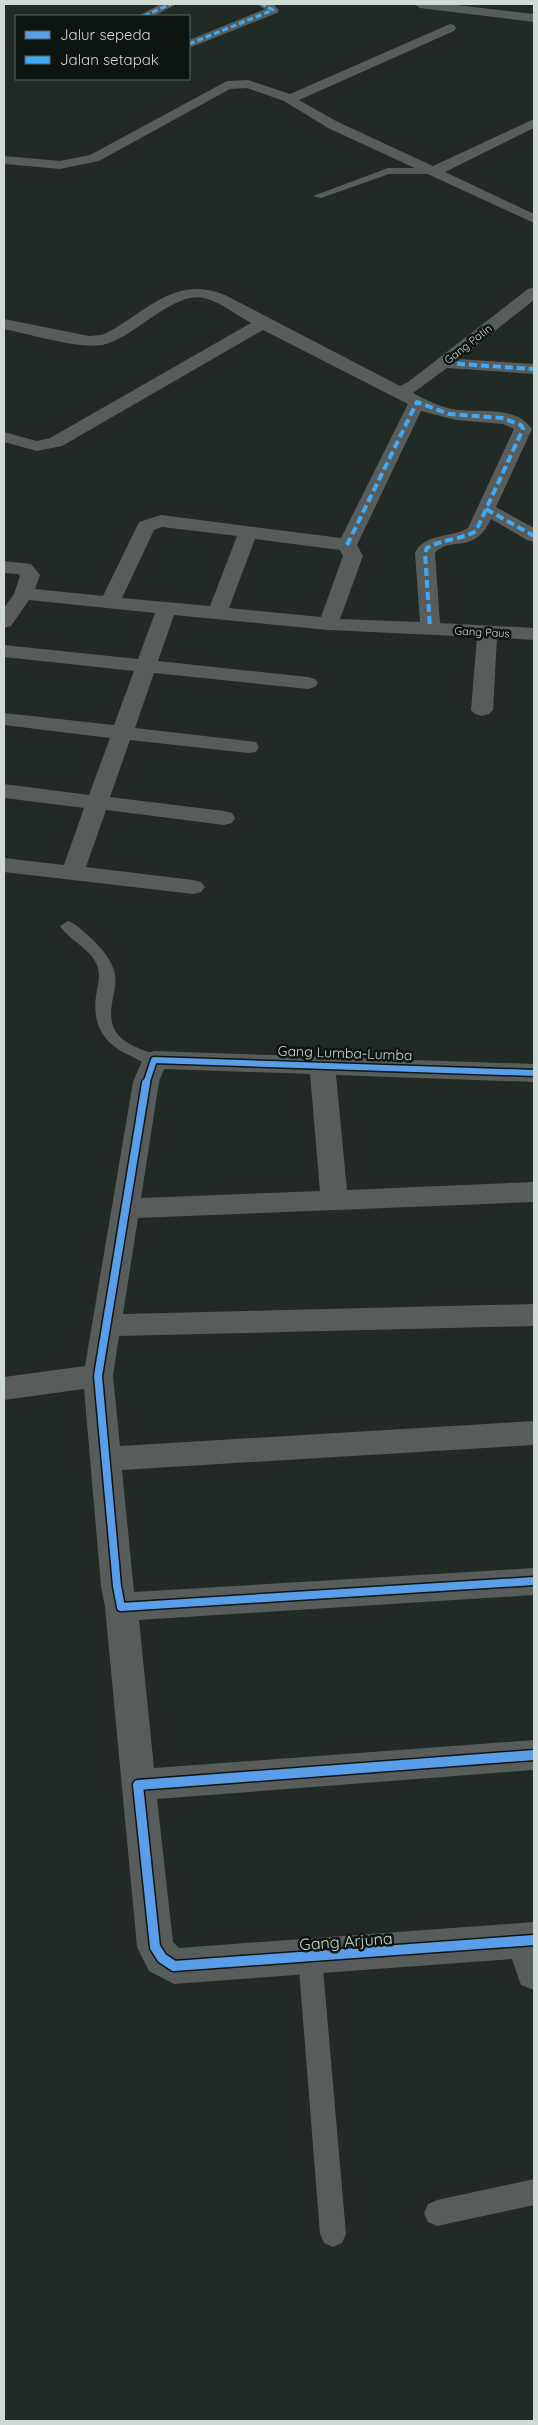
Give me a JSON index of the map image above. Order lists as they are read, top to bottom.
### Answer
{
  "streets": {
    "street": [
      "Gang Patin",
      "Gang Paus",
      "Gang Lumba-Lumba",
      "Gang Arjuna"
    ]
  },
  "legend": ["Jalur sepeda", "Jalan setapak"]
}
